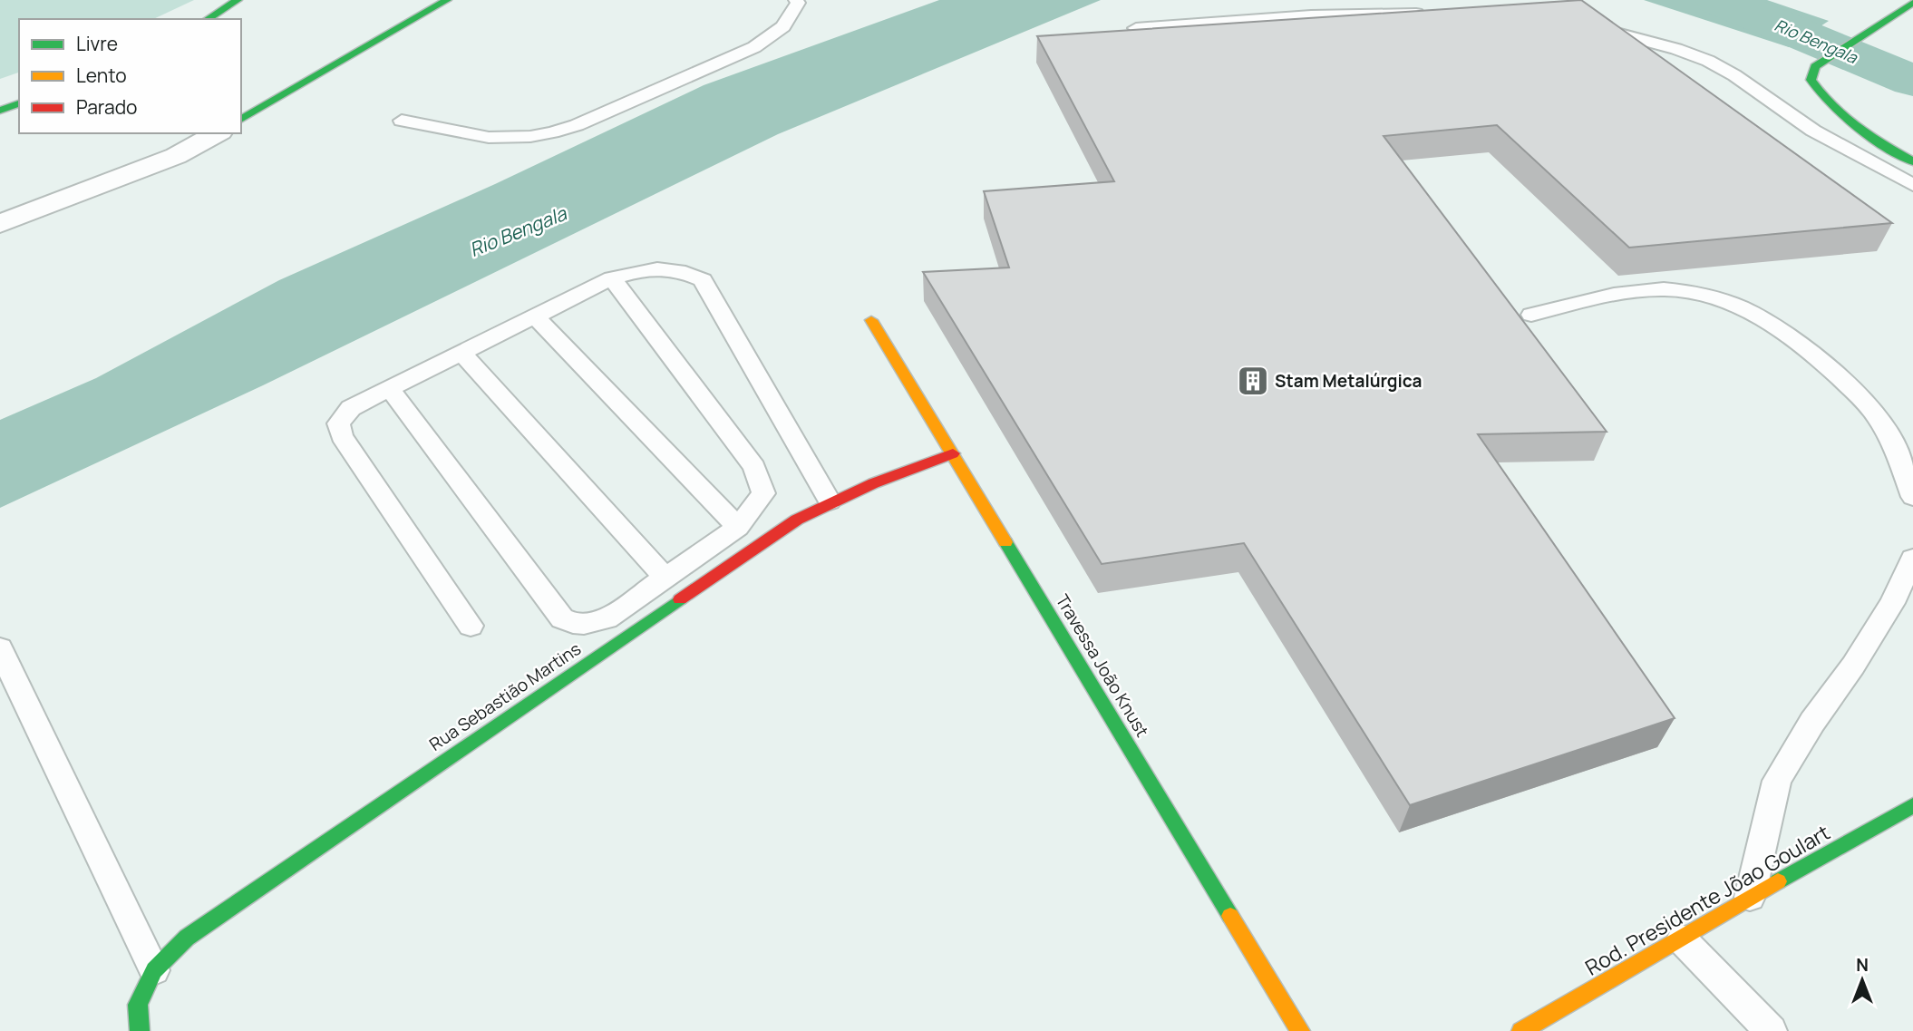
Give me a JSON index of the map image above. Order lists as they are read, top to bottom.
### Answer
{
  "streets": {
    "street": ["Travessa João Knust", "Rua Sebastião Martins", "Rod. Presidente Jõao Goulart"]
  },
  "crossings": [
    ["Travessa João Knust", "Rua Sebastião Martins"]
  ],
  "water": ["Rio Bengala"],
  "places": {
    "building": ["Stam Metalúrgica"]
  },
  "legend": ["Livre", "Lento", "Parado"],
  "north": "top"
}
